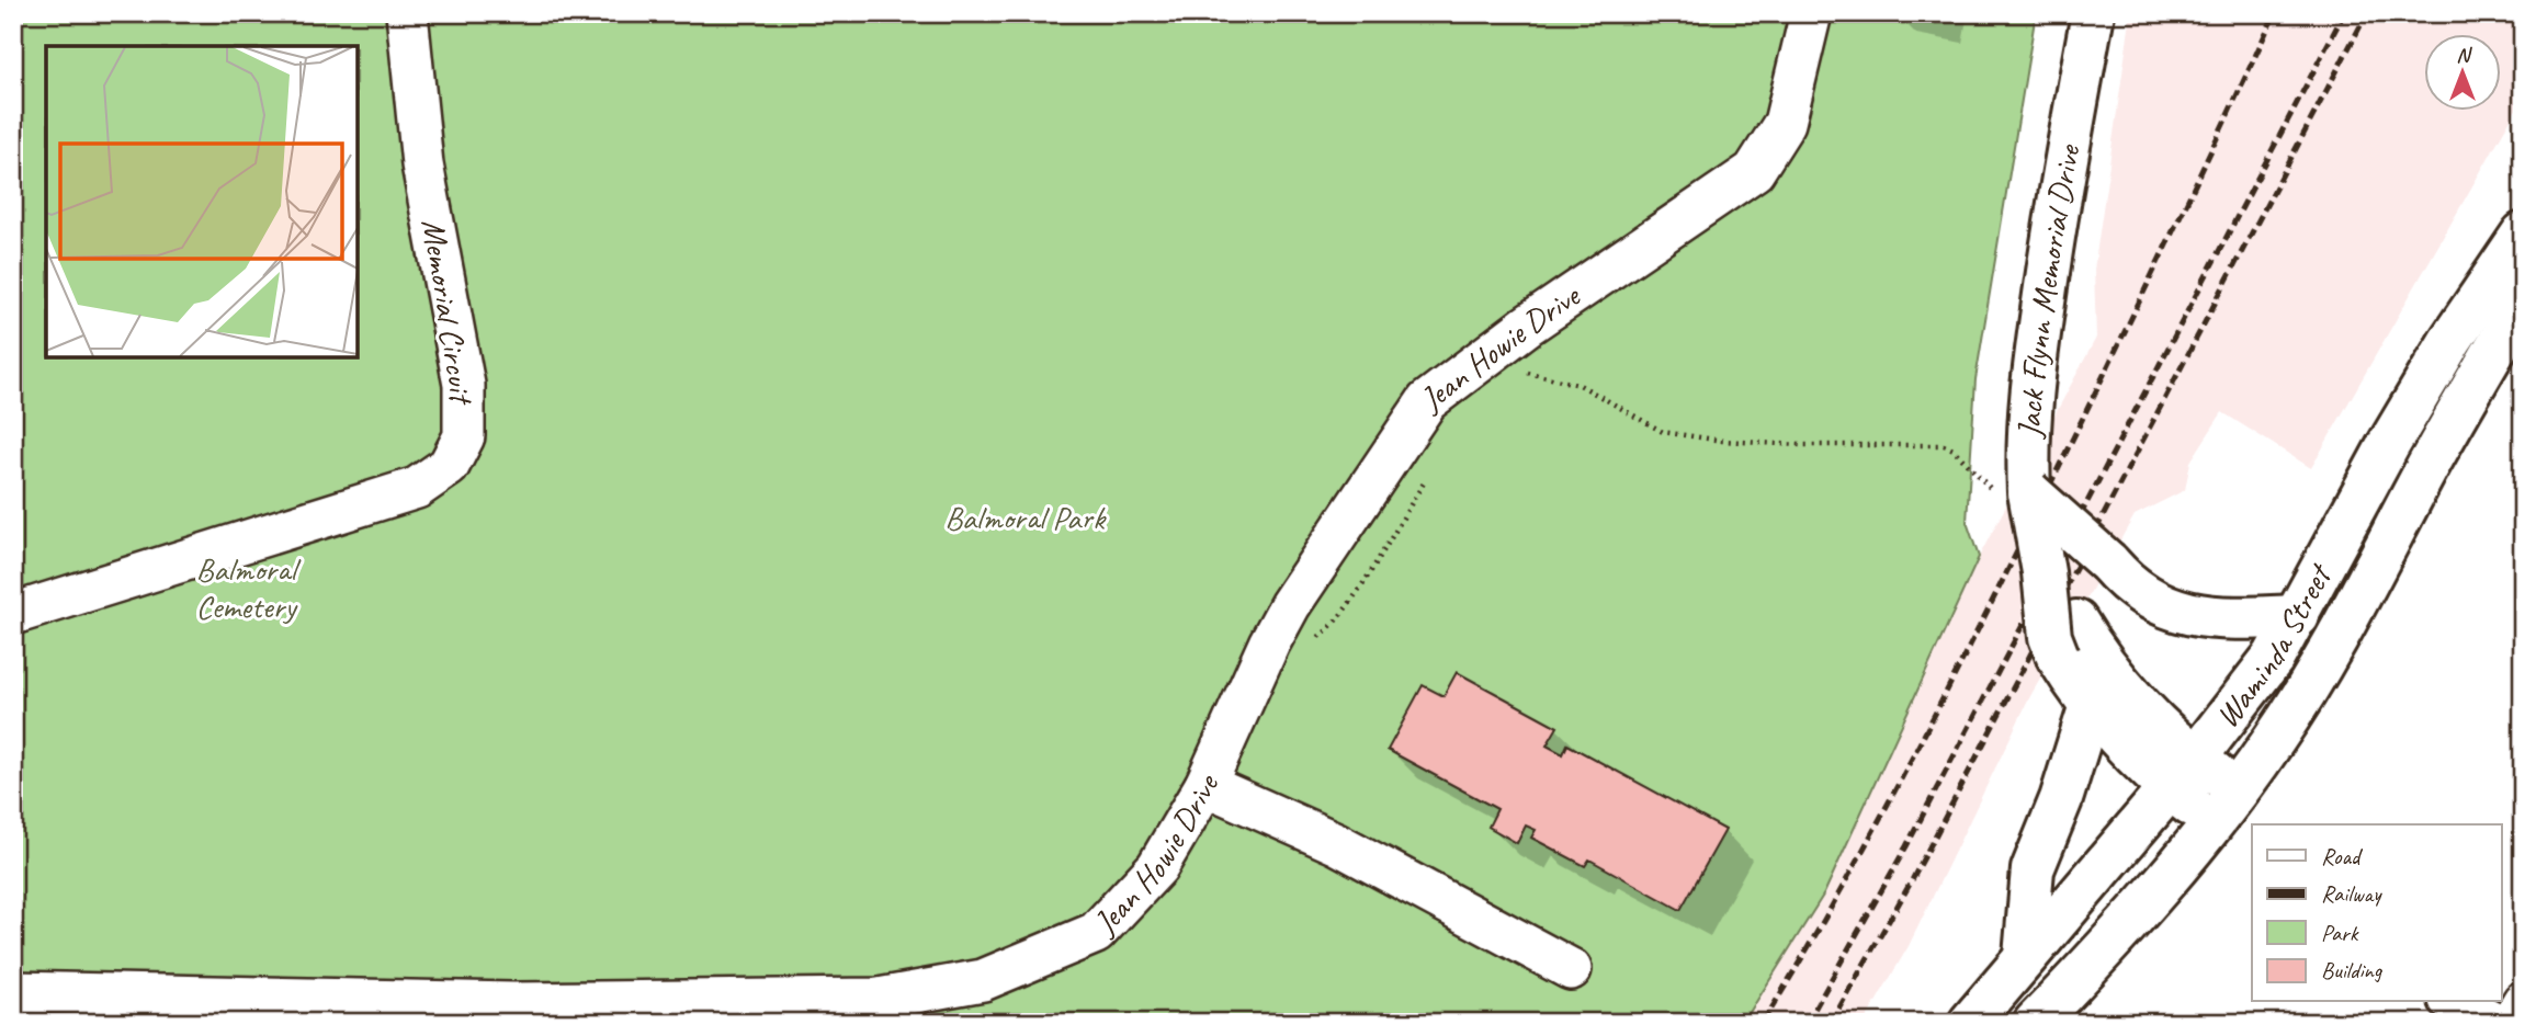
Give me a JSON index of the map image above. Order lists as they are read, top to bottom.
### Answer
{
  "streets": {
    "main road": ["Jack Flynn Memorial Drive", "Waminda Street"],
    "street": ["Memorial Circuit", "Jean Howie Drive"]
  },
  "crossings": [
    ["Jack Flynn Memorial Drive", "Waminda Street"]
  ],
  "parks": ["Balmoral Park", "Balmoral Cemetery"],
  "legend": [
    "Road",
    "Railway",
    "Park",
    "Building"
  ],
  "north": "top"
}
